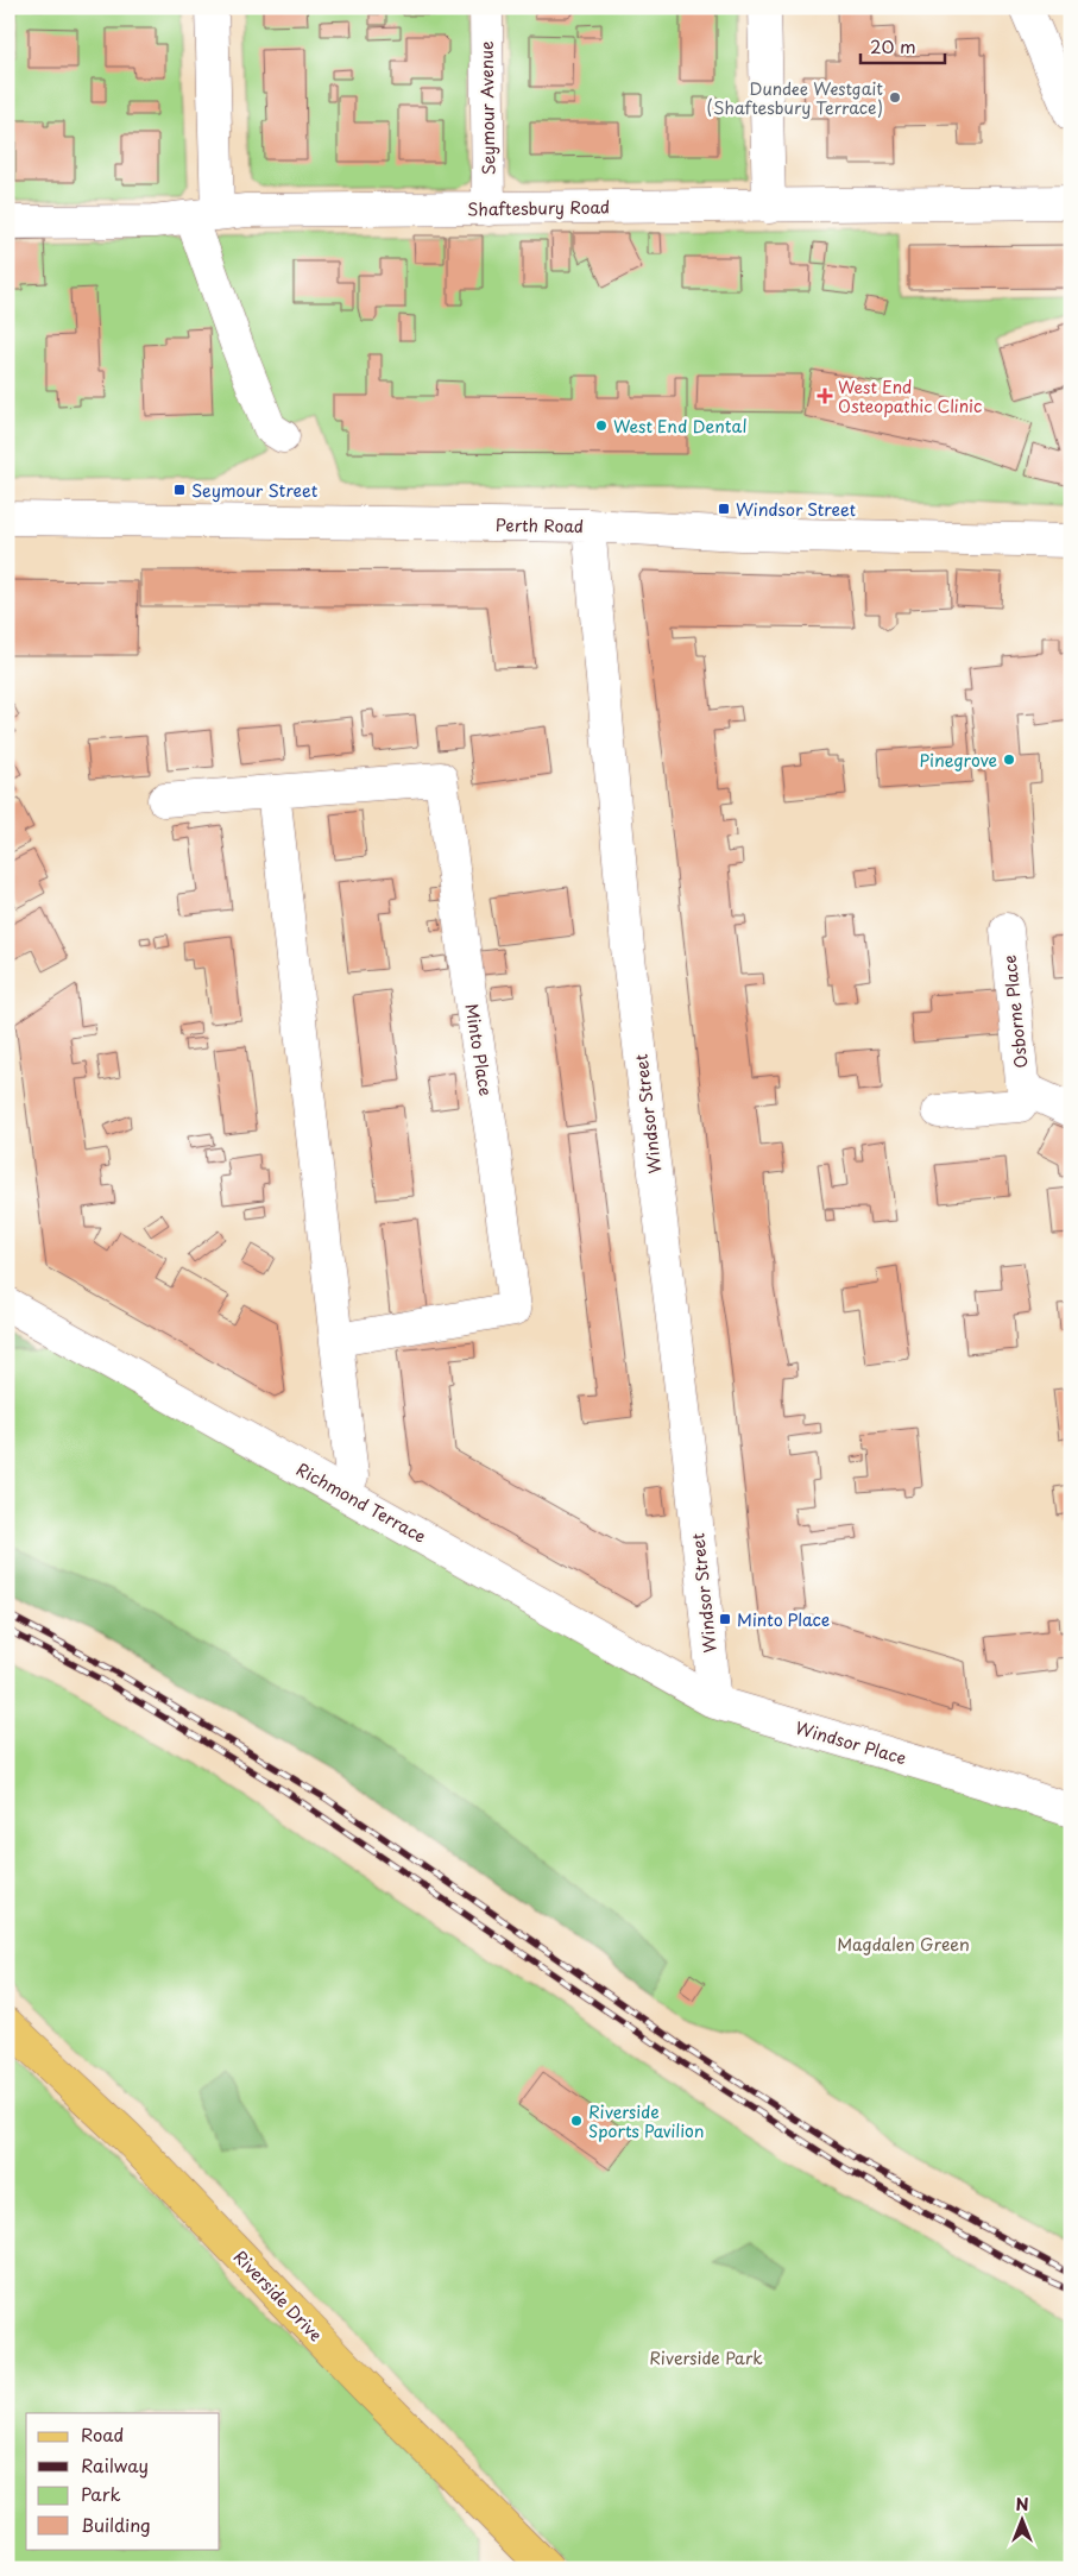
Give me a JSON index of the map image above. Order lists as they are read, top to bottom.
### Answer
{
  "streets": {
    "main road": ["Riverside Drive"],
    "street": [
      "Seymour Avenue",
      "Shaftesbury Road",
      "Perth Road",
      "Osborne Place",
      "Minto Place",
      "Windsor Street",
      "Richmond Terrace",
      "Windsor Place"
    ]
  },
  "crossings": [
    ["Seymour Avenue", "Shaftesbury Road"],
    ["Perth Road", "Windsor Street"],
    ["Windsor Street", "Richmond Terrace"],
    ["Windsor Street", "Windsor Place"],
    ["Richmond Terrace", "Windsor Place"]
  ],
  "parks": ["Magdalen Green", "Riverside Park"],
  "places": {
    "other": [
      "Dundee Westgait (Shaftesbury Terrace)",
      "West End Dental",
      "Pinegrove",
      "Riverside Sports Pavilion"
    ],
    "health": ["West End Osteopathic Clinic"],
    "transit": ["Seymour Street", "Windsor Street", "Minto Place"]
  },
  "legend": [
    "Road",
    "Railway",
    "Park",
    "Building"
  ],
  "scale_bar": "20 m",
  "north": "top"
}
